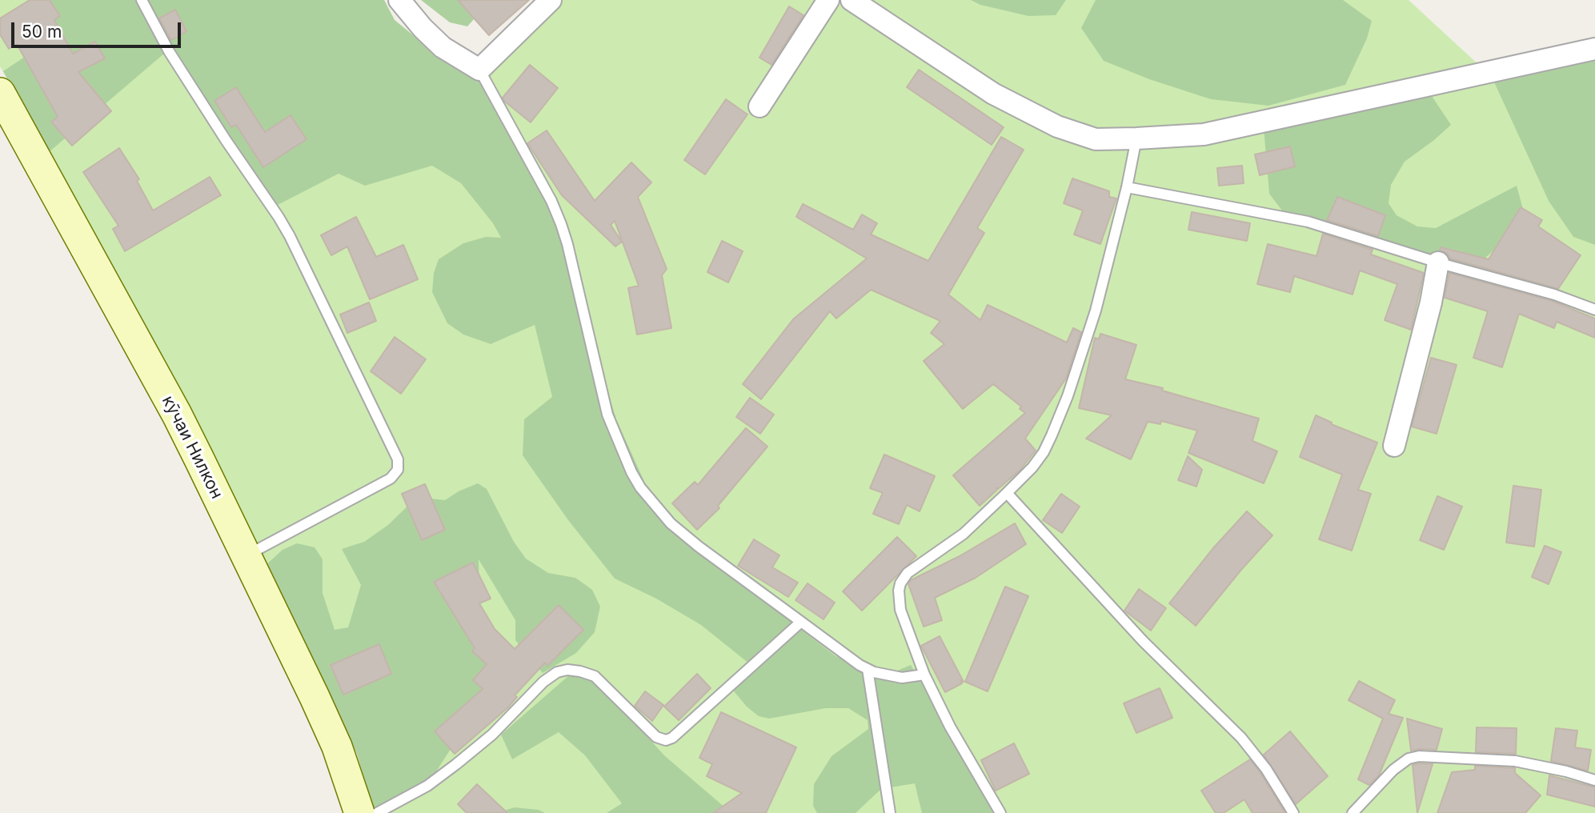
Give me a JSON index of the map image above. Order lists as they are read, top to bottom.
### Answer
{
  "streets": {
    "street": ["кӯчаи Нилкон"]
  },
  "scale_bar": "50 m"
}
